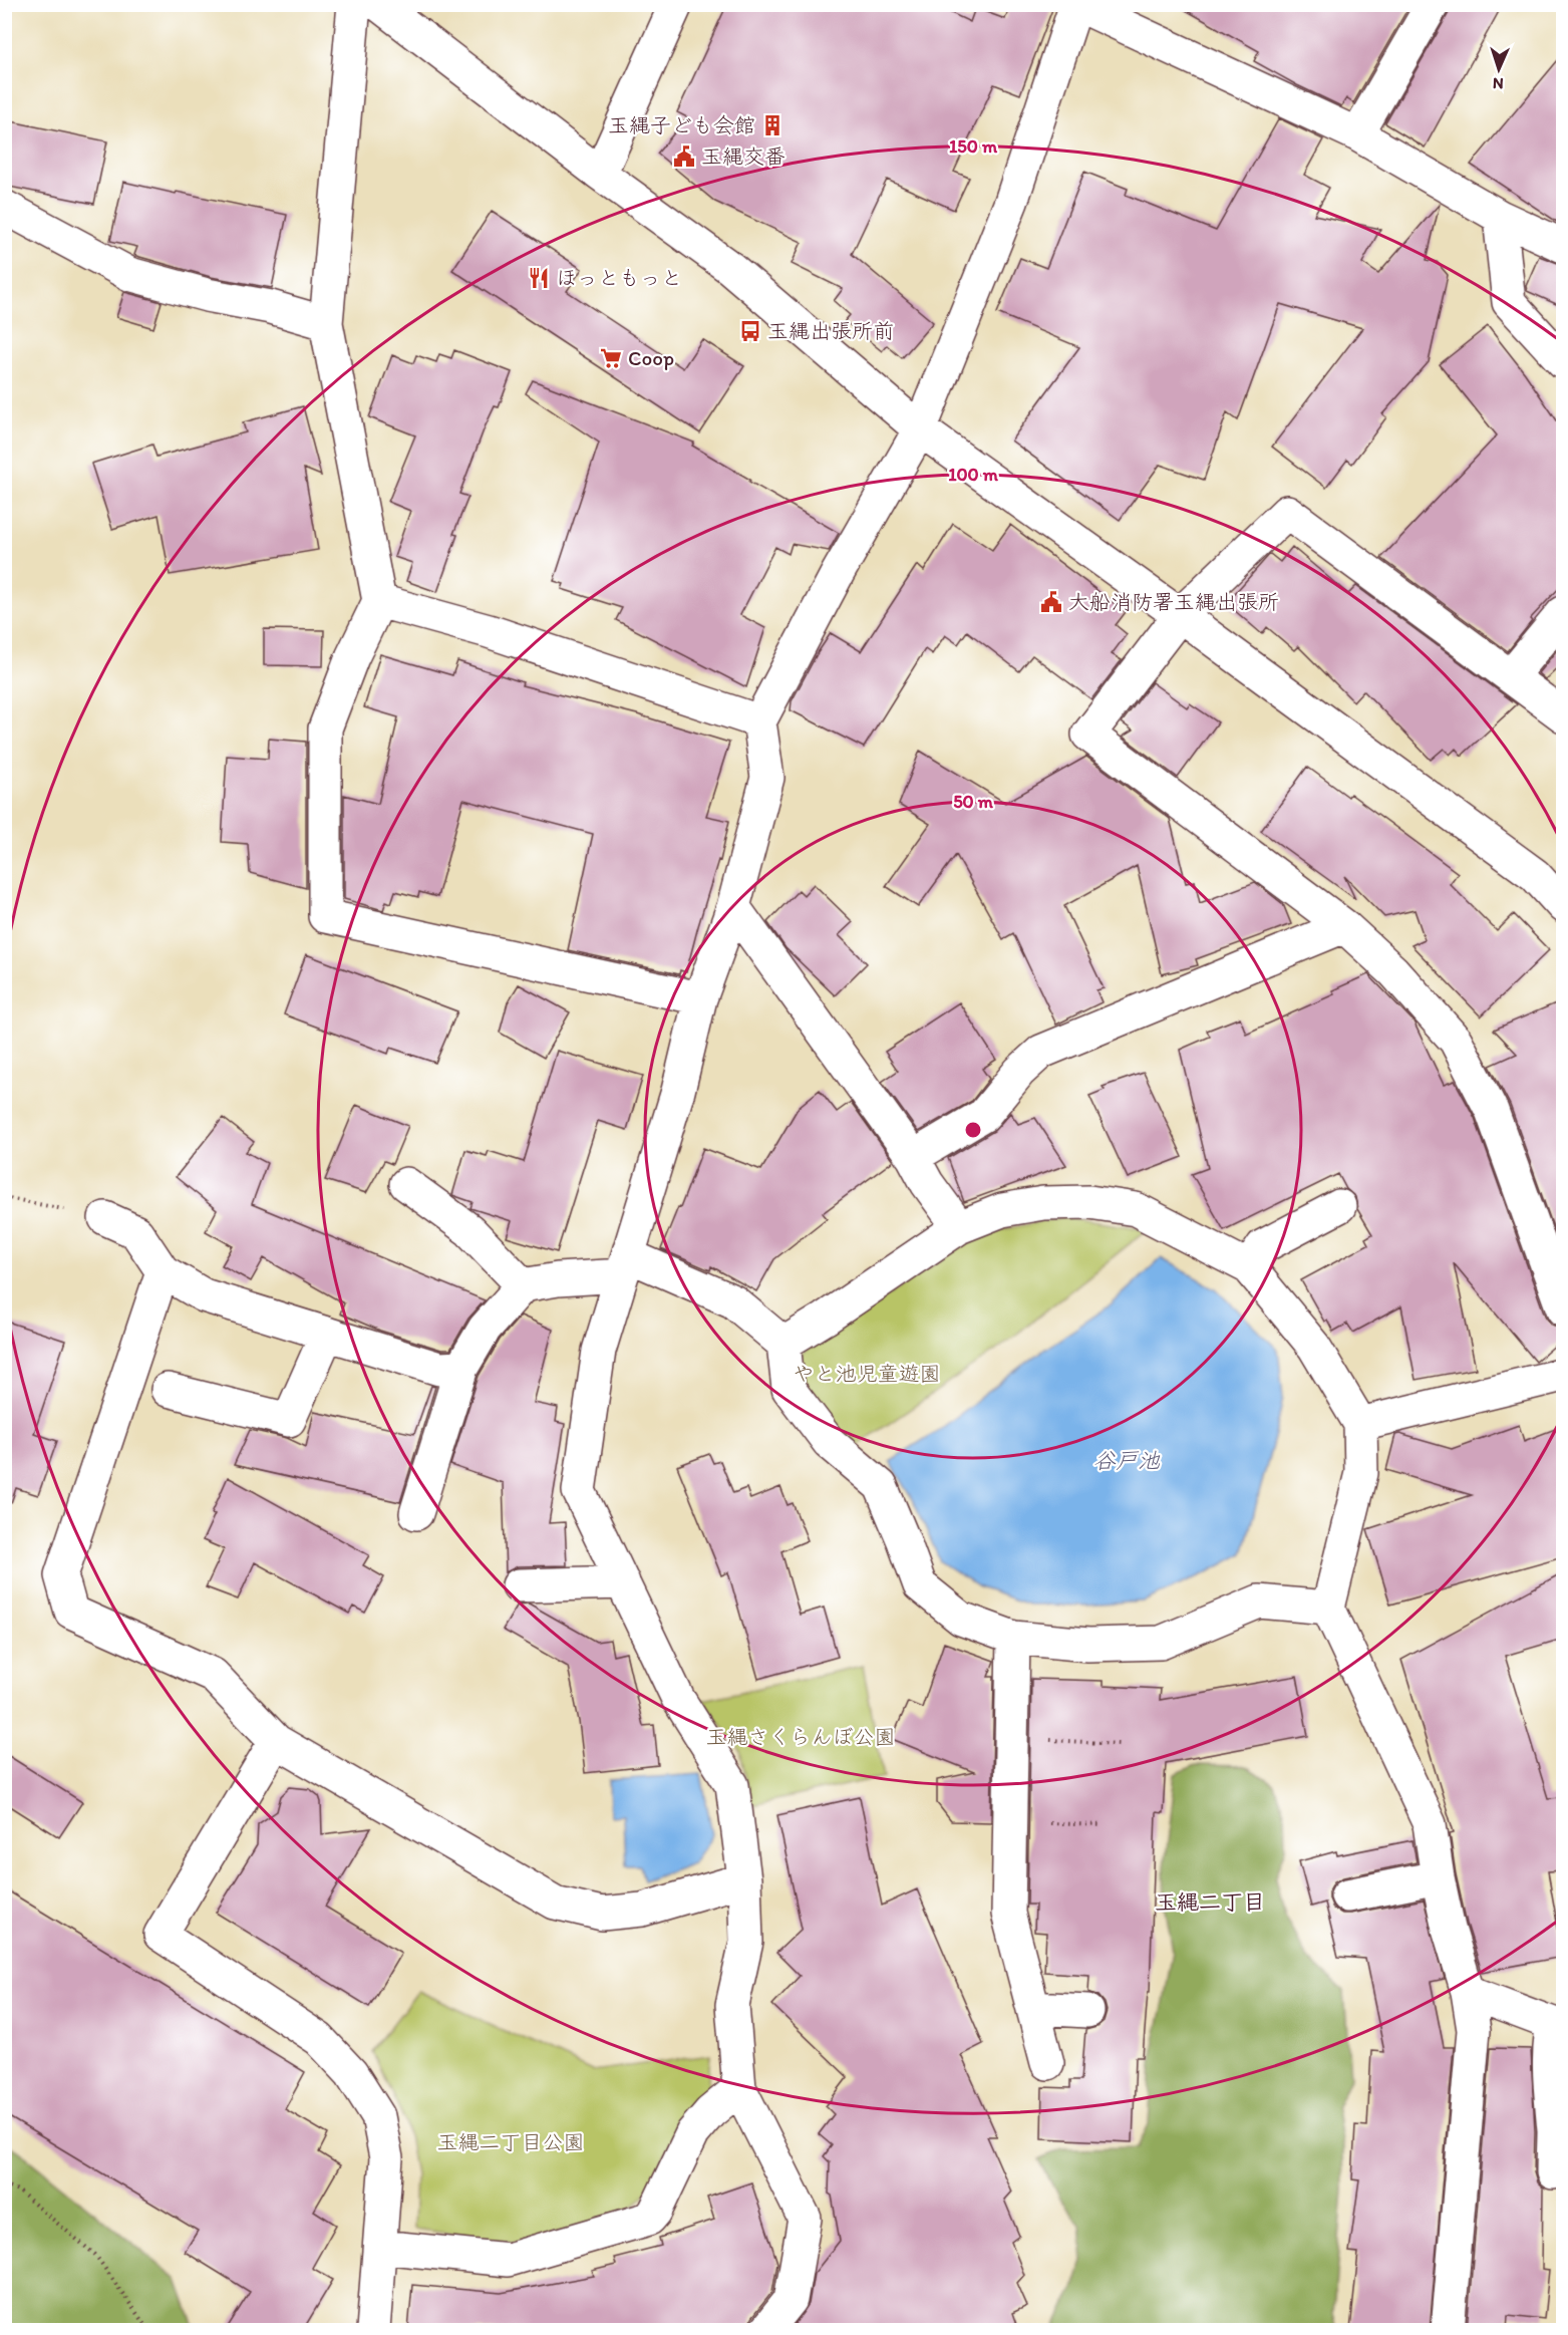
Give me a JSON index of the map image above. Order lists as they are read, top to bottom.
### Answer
{
  "districts": ["玉縄二丁目"],
  "water": ["谷戸池"],
  "parks": ["やと池児童遊園", "玉縄さくらんぼ公園", "玉縄二丁目公園"],
  "places": {
    "building": ["玉縄子ども会館"],
    "public building": ["玉縄交番", "大船消防署玉縄出張所"],
    "restaurant": ["ほっともっと"],
    "bus stop": ["玉縄出張所前"],
    "supermarket": ["Coop"]
  },
  "north": "bottom",
  "rings": ["150 m", "100 m", "50 m"]
}
